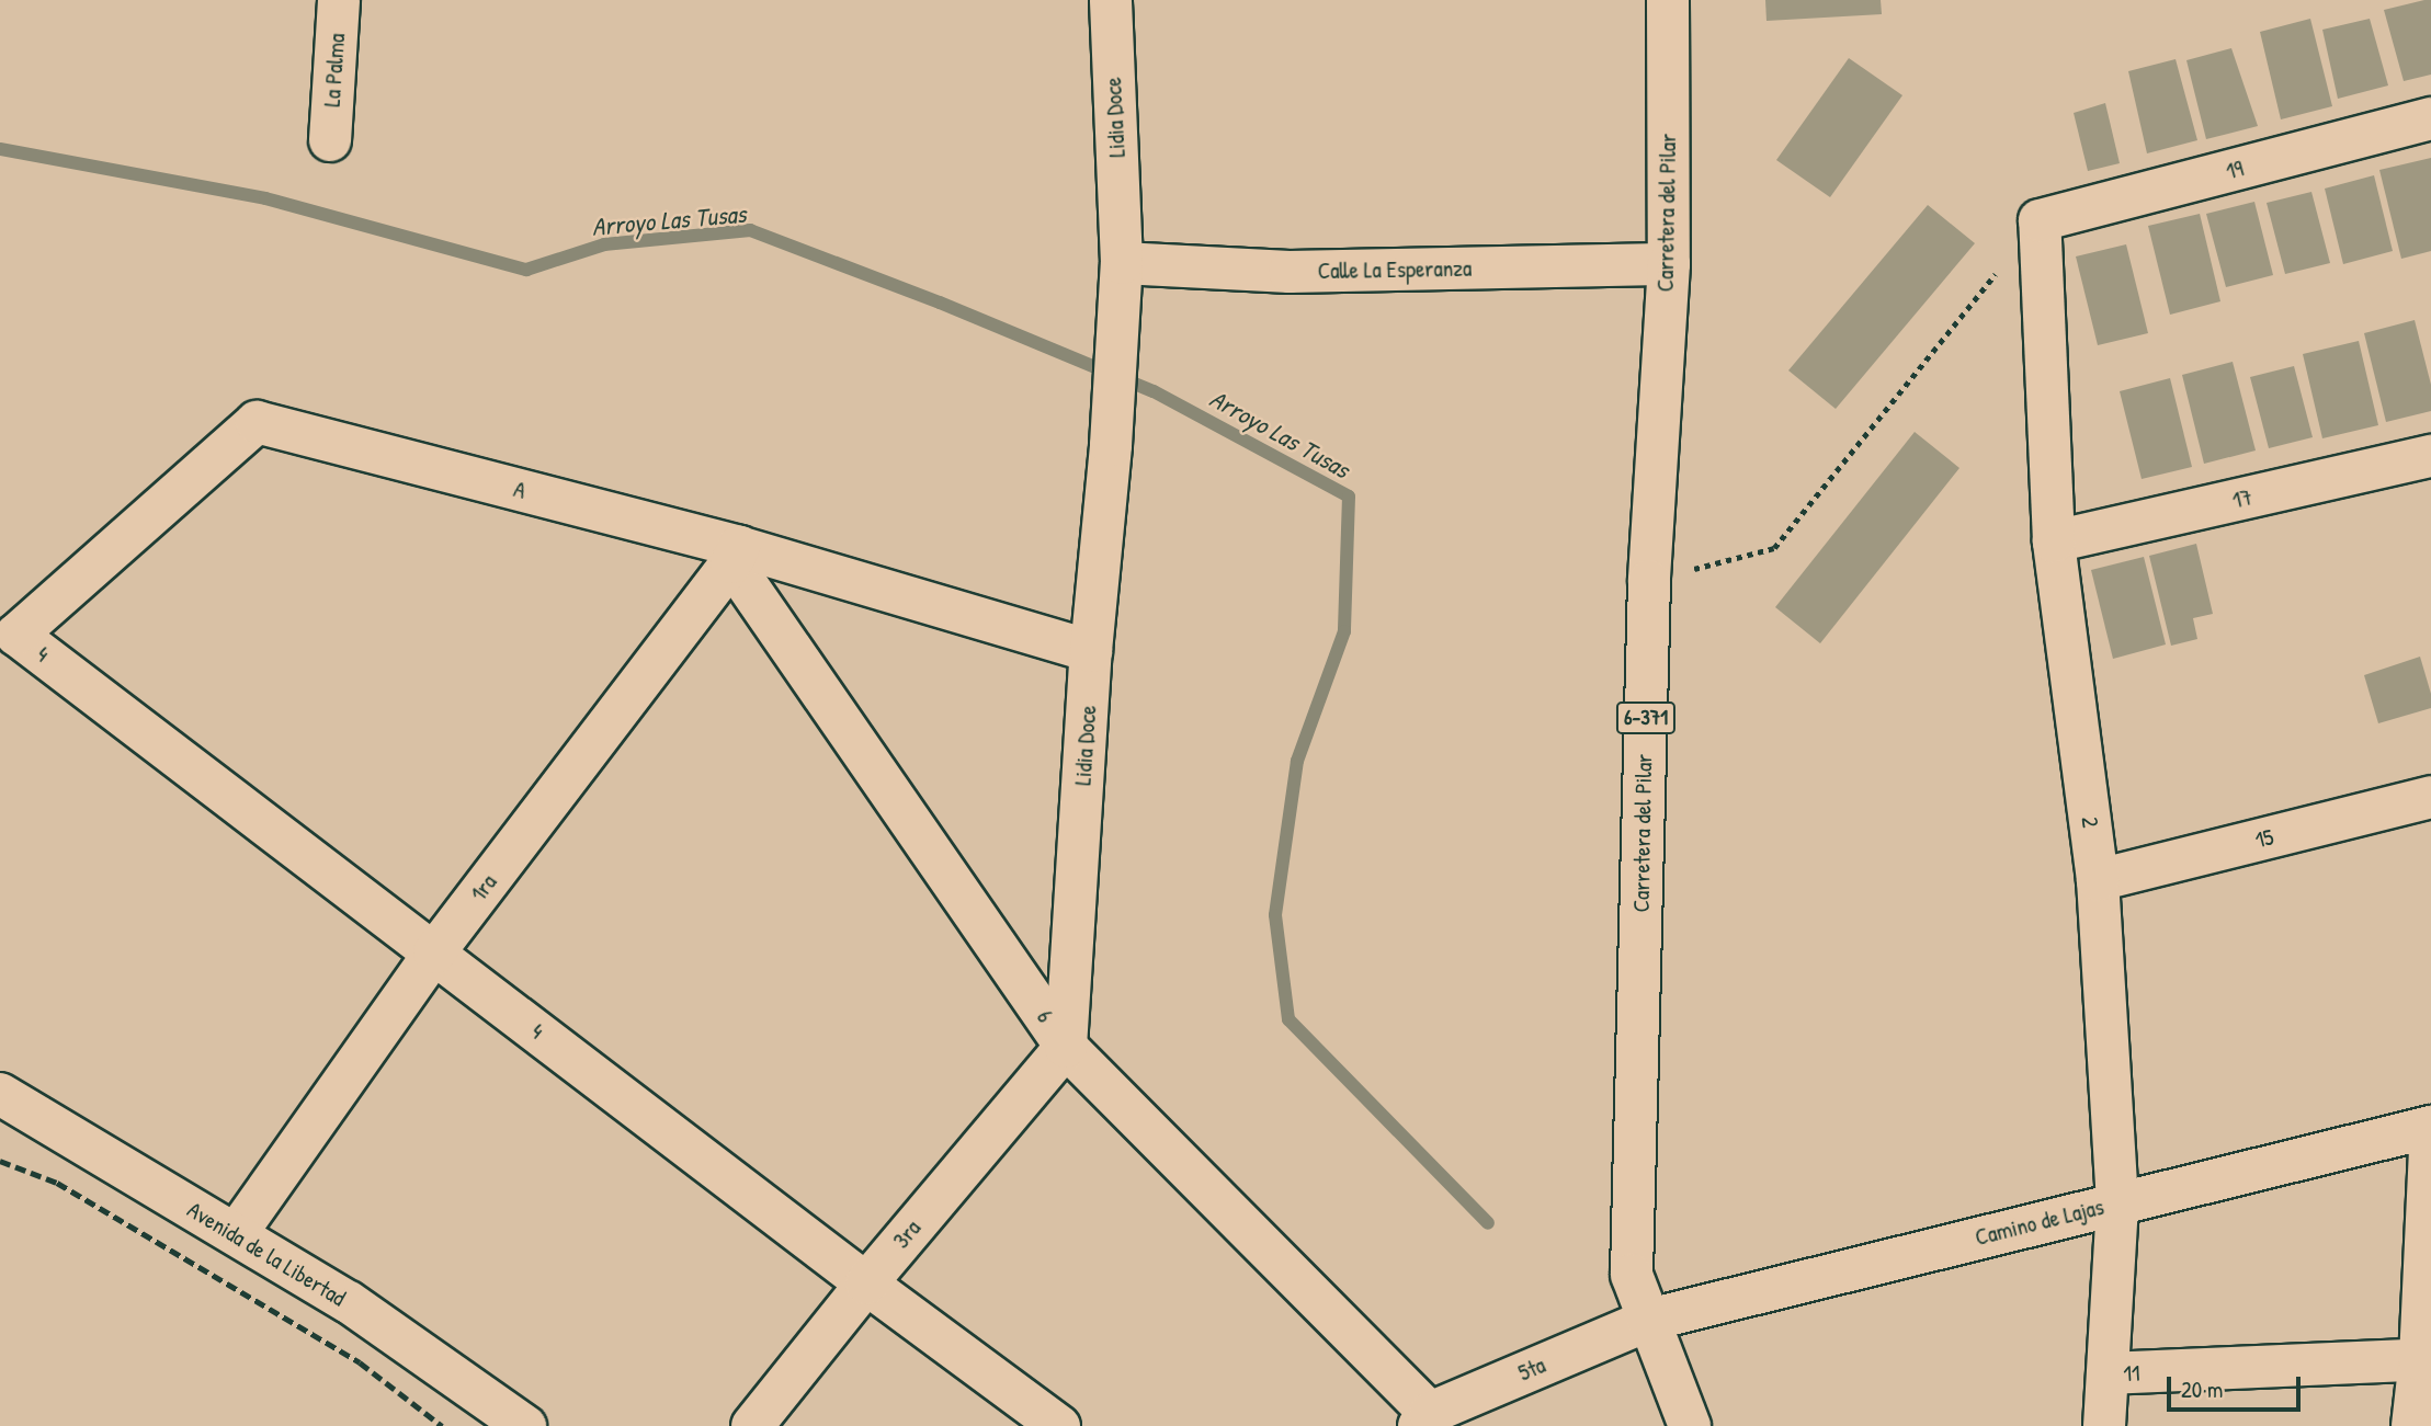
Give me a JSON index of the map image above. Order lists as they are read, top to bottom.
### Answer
{
  "streets": {
    "street": [
      "La Palma",
      "Lidia Doce",
      "19",
      "Carretera del Pilar",
      "Calle La Esperanza",
      "A",
      "17",
      "4",
      "6-371",
      "2",
      "15",
      "1ra",
      "6",
      "Camino de Lajas",
      "3ra",
      "Avenida de la Libertad",
      "5ta",
      "11"
    ]
  },
  "crossings": [
    ["Lidia Doce", "Calle La Esperanza"],
    ["Lidia Doce", "A"],
    ["Lidia Doce", "6"],
    ["Lidia Doce", "3ra"],
    ["19", "2"],
    ["Carretera del Pilar", "Calle La Esperanza"],
    ["Carretera del Pilar", "Camino de Lajas"],
    ["Carretera del Pilar", "5ta"],
    ["A", "4"],
    ["A", "1ra"],
    ["A", "6"],
    ["17", "2"],
    ["4", "1ra"],
    ["4", "3ra"],
    ["2", "15"],
    ["2", "Camino de Lajas"],
    ["2", "11"],
    ["1ra", "6"],
    ["1ra", "Avenida de la Libertad"],
    ["6", "3ra"],
    ["6", "5ta"],
    ["Camino de Lajas", "5ta"]
  ],
  "water": ["Arroyo Las Tusas"],
  "scale_bar": "20 m"
}
